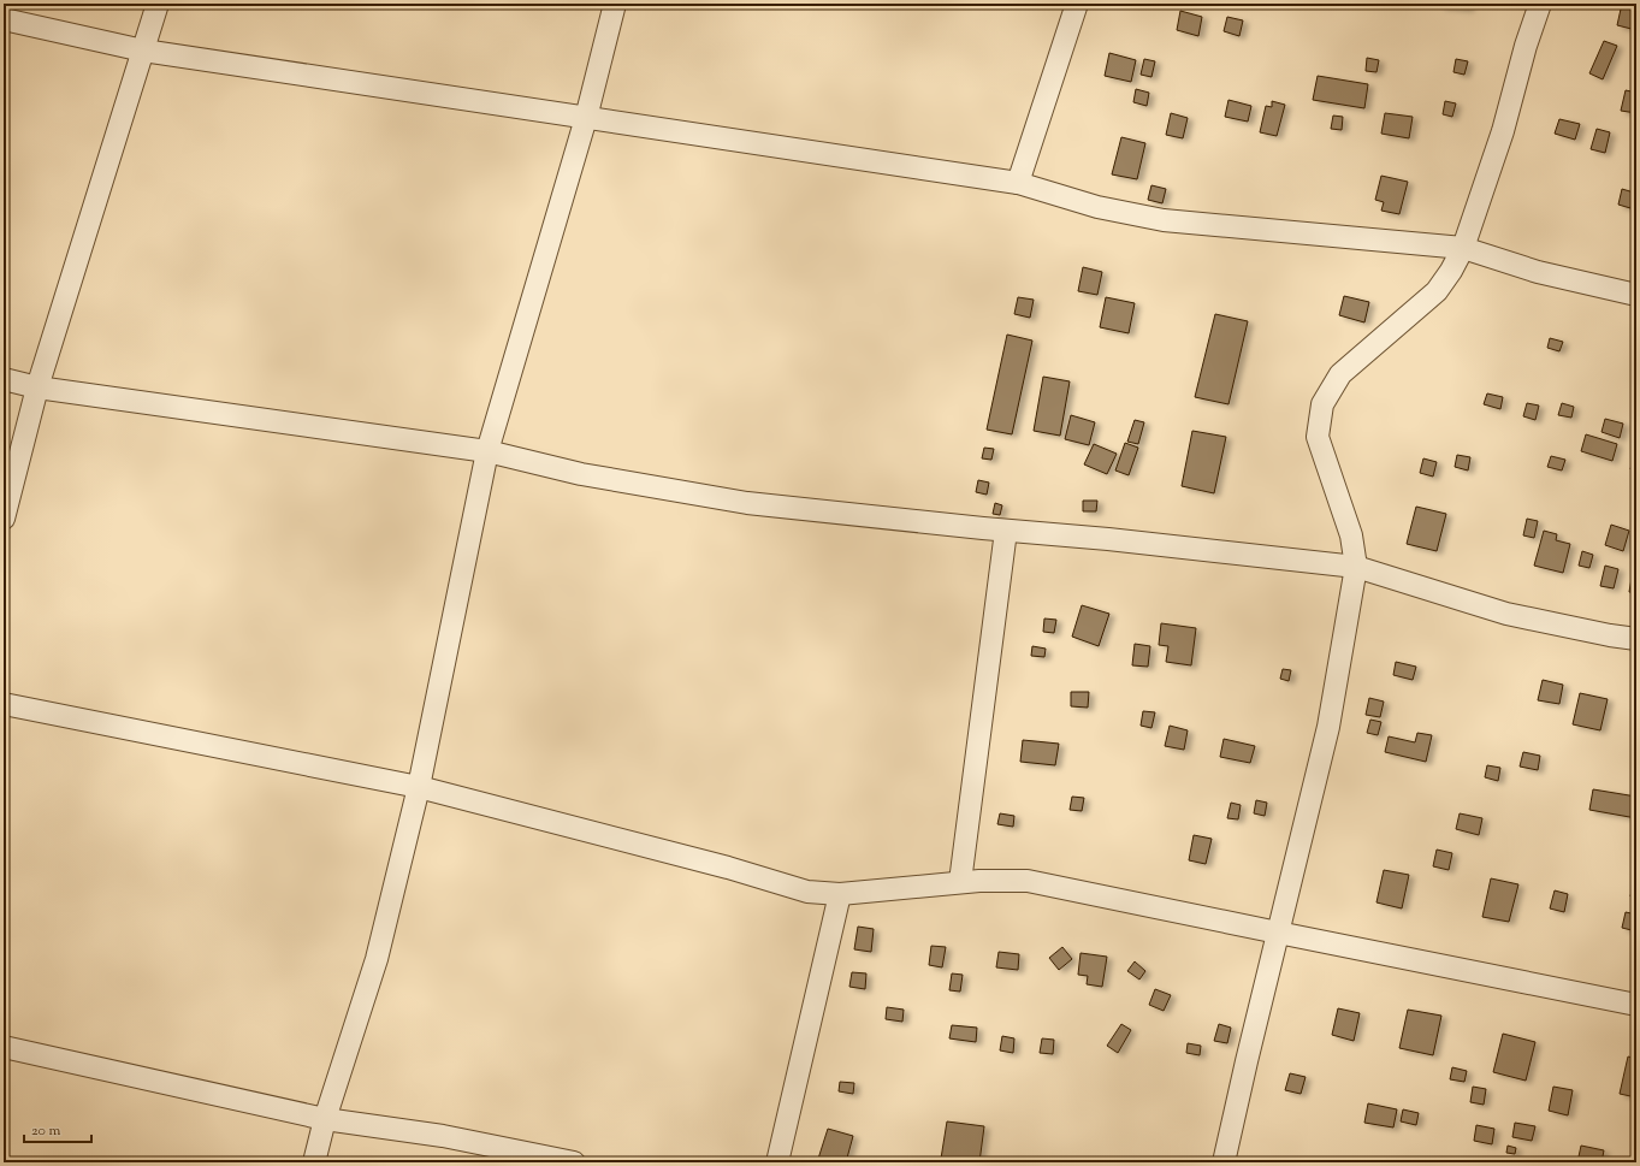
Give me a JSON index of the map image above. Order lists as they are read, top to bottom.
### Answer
{
  "scale_bar": "20 m"
}
